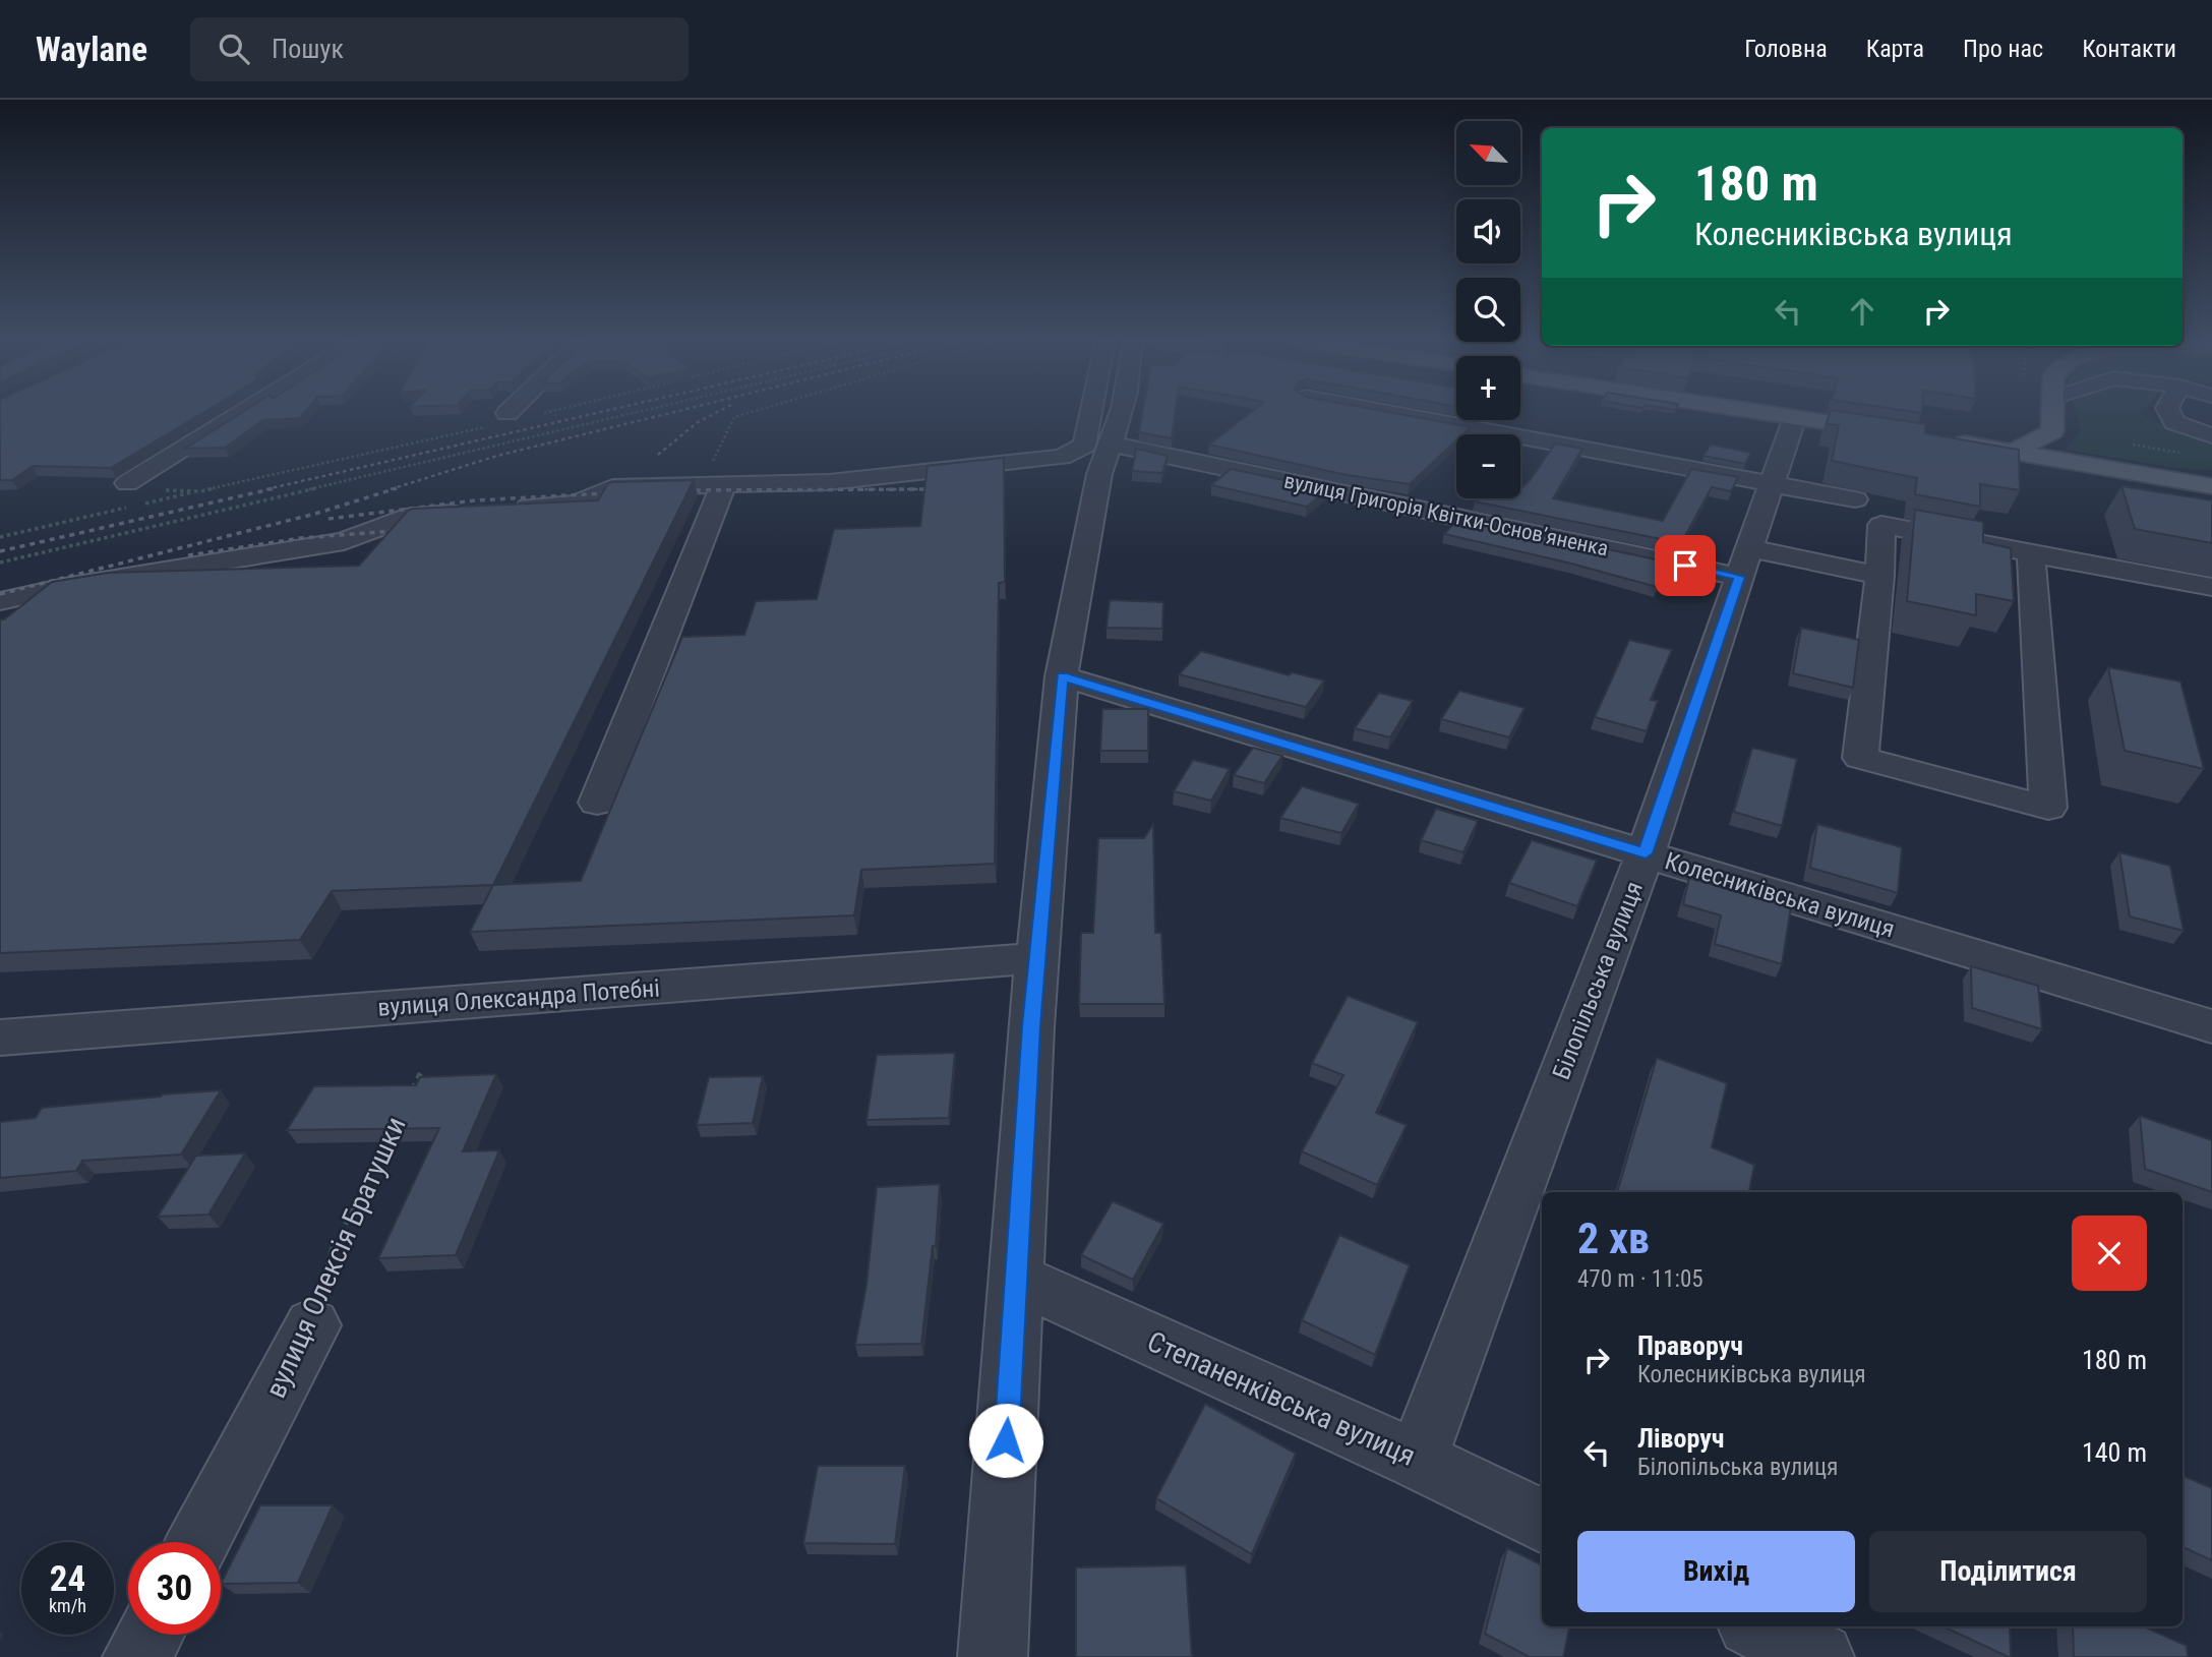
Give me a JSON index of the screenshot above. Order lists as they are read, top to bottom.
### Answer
{
  "streets": {
    "street": [
      "вулиця Григорія Квітки-Основʼяненка",
      "Колесниківська вулиця",
      "Білопільська вулиця",
      "вулиця Олександра Потебні",
      "вулиця Олексія Братушки",
      "Степаненківська вулиця"
    ]
  },
  "crossings": [
    ["вулиця Григорія Квітки-Основʼяненка", "Білопільська вулиця"],
    ["Колесниківська вулиця", "Білопільська вулиця"],
    ["Білопільська вулиця", "Степаненківська вулиця"]
  ],
  "north": "top left",
  "page": {
    "header": "Waylane",
    "search": "Пошук",
    "nav": [
      "Головна",
      "Карта",
      "Про нас",
      "Контакти"
    ],
    "map_buttons": ["+", "−"],
    "turn": ["180 m", "Колесниківська вулиця"],
    "heading": ["2 хв", "470 m · 11:05"],
    "list": [
      {
        "name": "Праворуч",
        "note": "Колесниківська вулиця",
        "value": "180 m"
      },
      {
        "name": "Ліворуч",
        "note": "Білопільська вулиця",
        "value": "140 m"
      }
    ],
    "buttons": ["Вихід", "Поділитися"],
    "speed": "24 km/h",
    "limit": "30"
  }
}
